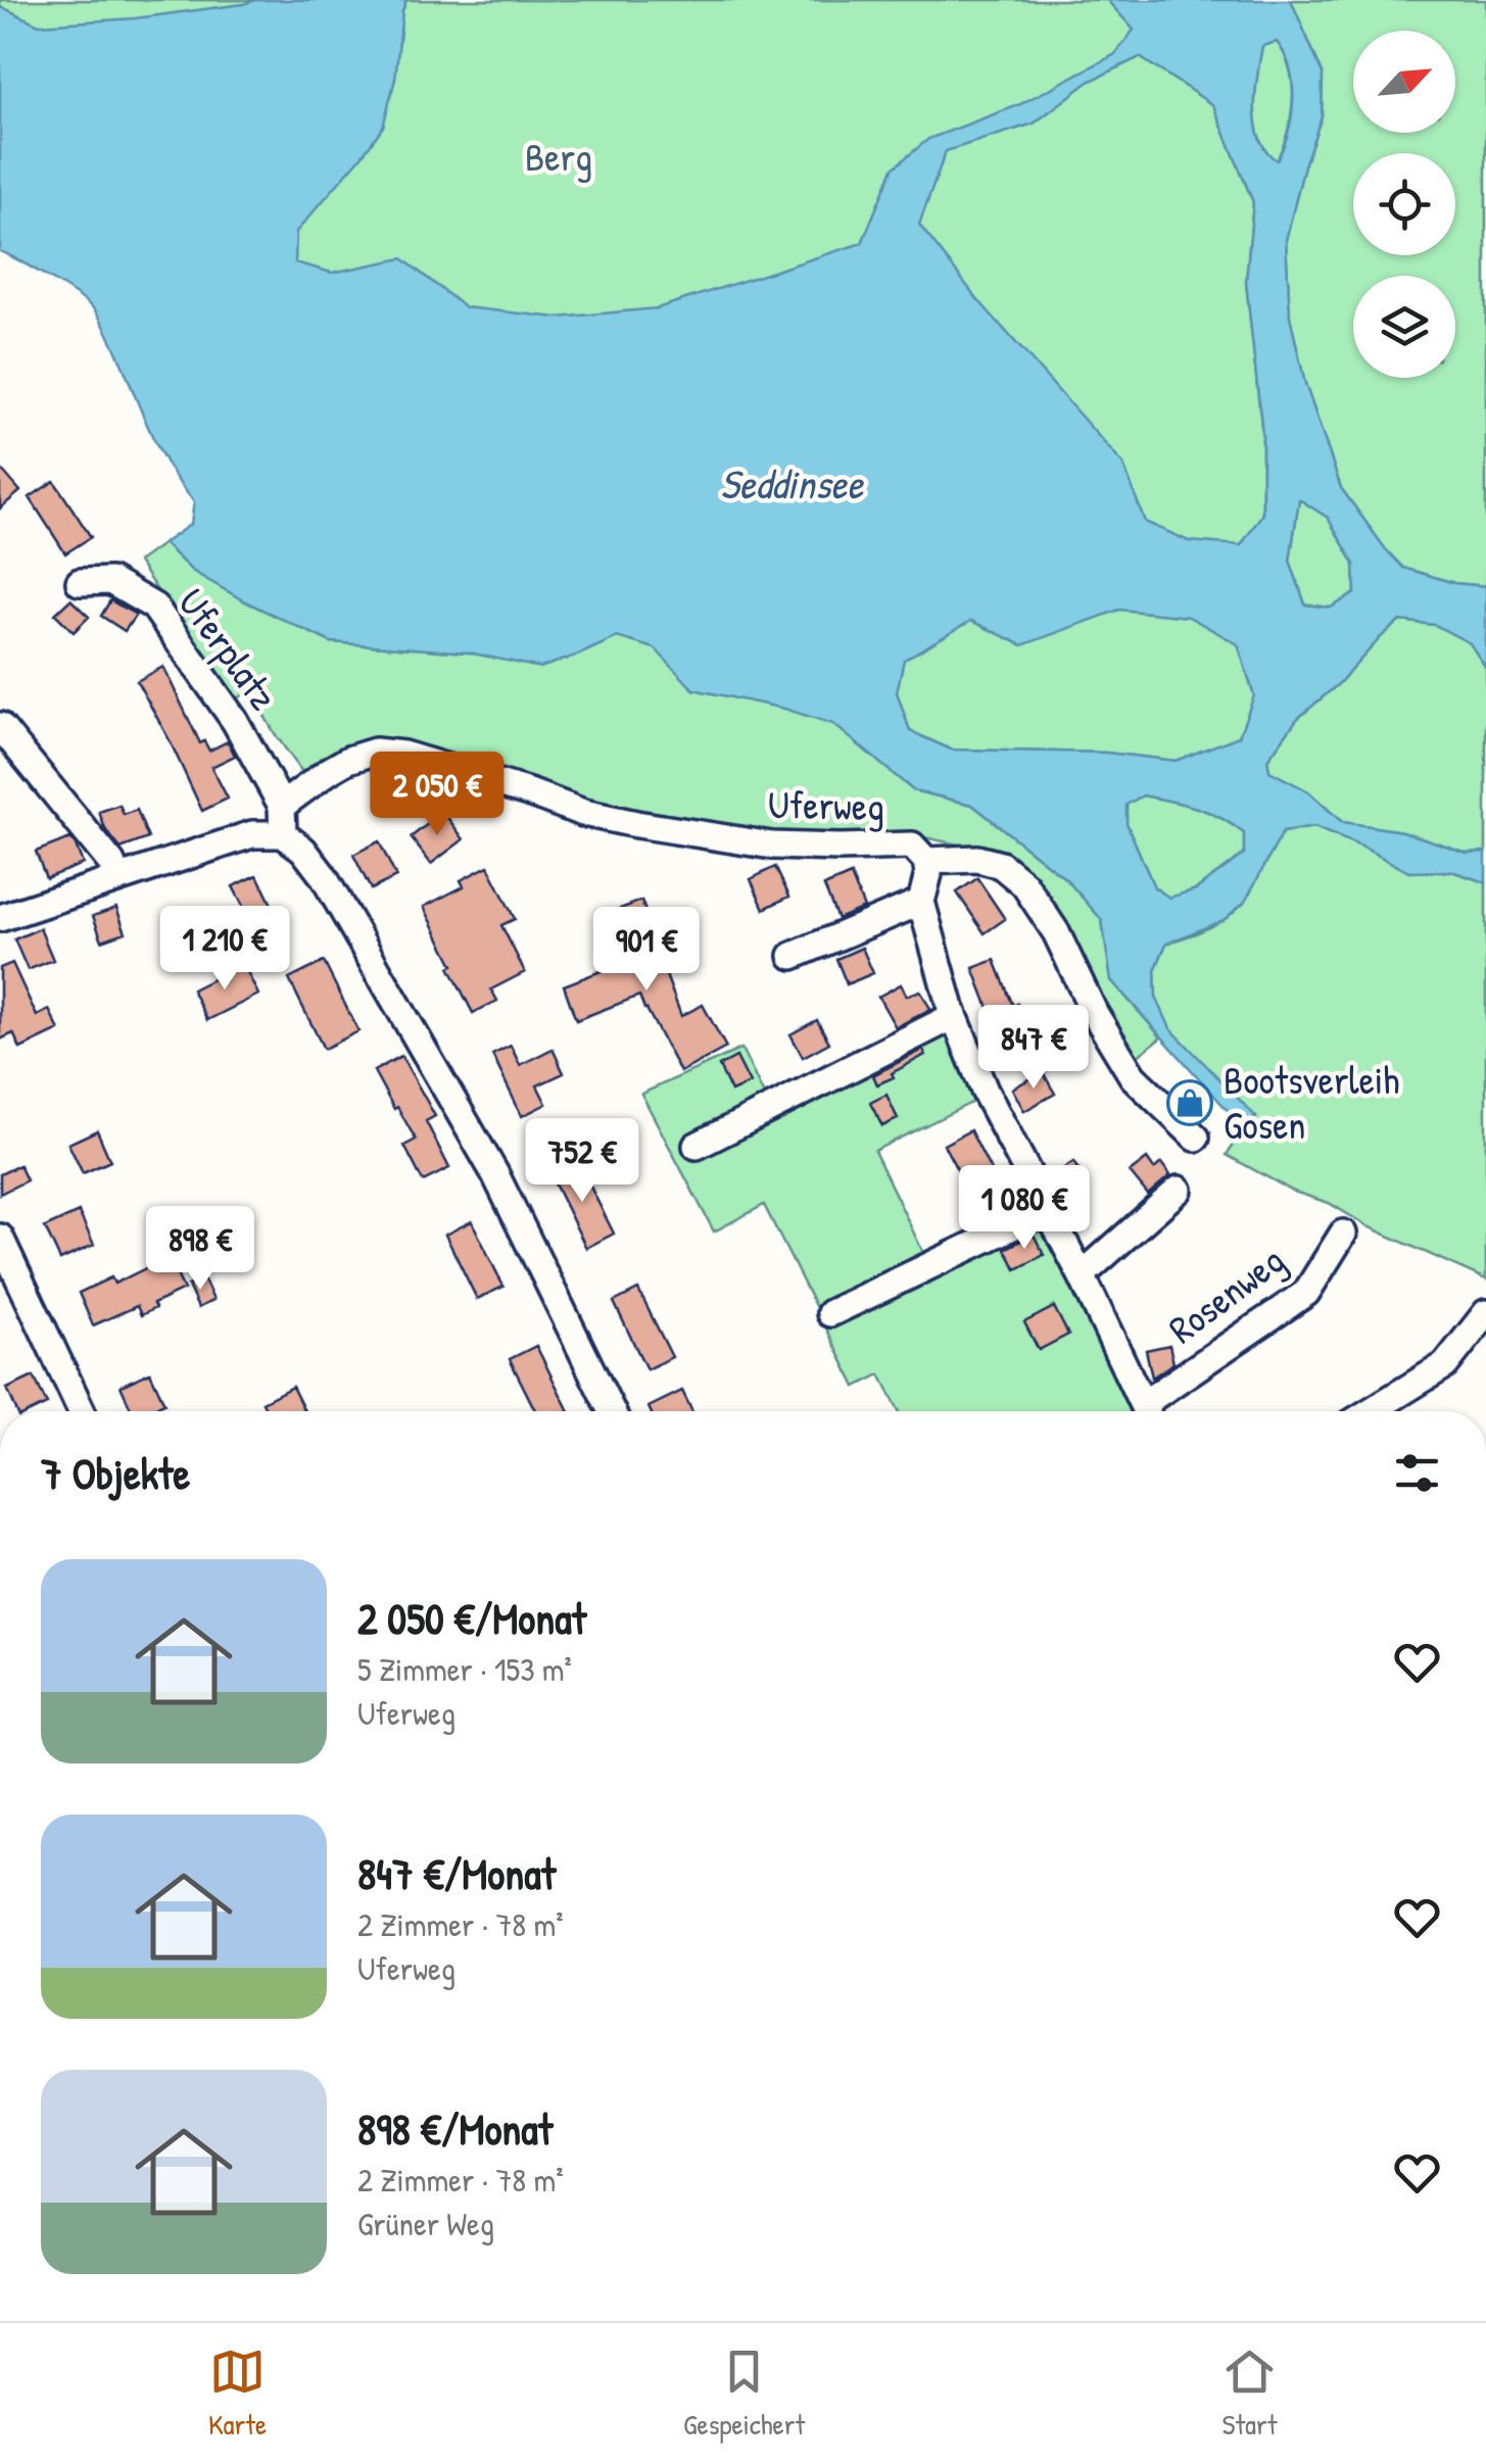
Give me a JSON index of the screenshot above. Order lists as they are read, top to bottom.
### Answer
{
  "streets": {
    "street": ["Uferplatz", "Uferweg", "Rosenweg"]
  },
  "crossings": [
    ["Uferplatz", "Uferweg"]
  ],
  "water": ["Seddinsee"],
  "parks": ["Berg"],
  "places": {
    "shop": ["Bootsverleih Gosen"]
  },
  "north": "top right",
  "page": {
    "price": [
      "2 050 €",
      "1 210 €",
      "901 €",
      "847 €",
      "752 €",
      "1 080 €",
      "898 €"
    ],
    "heading": "7 Objekte",
    "list": [
      {
        "name": "2 050 €/Monat",
        "note": "5 Zimmer · 153 m² · Uferweg"
      },
      {
        "name": "847 €/Monat",
        "note": "2 Zimmer · 78 m² · Uferweg"
      },
      {
        "name": "898 €/Monat",
        "note": "2 Zimmer · 78 m² · Grüner Weg"
      }
    ],
    "tabs": ["Karte", "Gespeichert", "Start"]
  }
}
